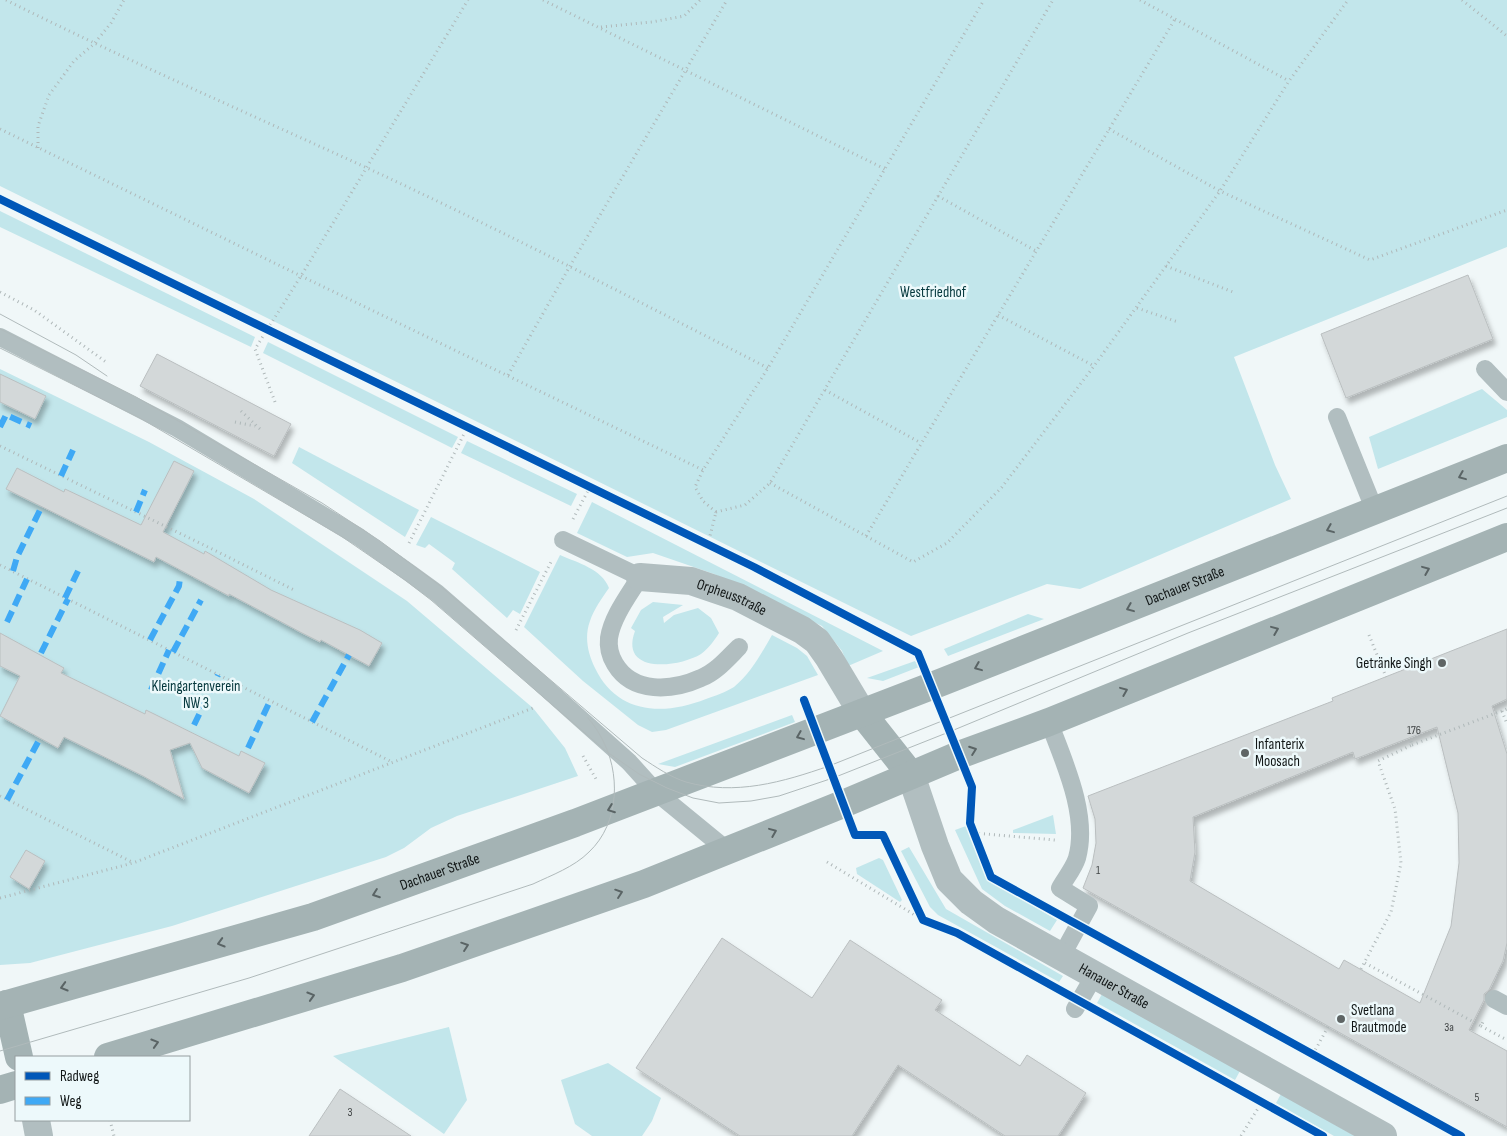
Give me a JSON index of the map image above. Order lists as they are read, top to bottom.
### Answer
{
  "streets": {
    "main road": ["Dachauer Straße"],
    "street": ["Orpheusstraße", "Hanauer Straße"]
  },
  "crossings": [
    ["Dachauer Straße", "Orpheusstraße"]
  ],
  "parks": ["Westfriedhof", "Kleingartenverein NW 3"],
  "places": ["Getränke Singh", "Infanterix Moosach", "Svetlana Brautmode"],
  "house_numbers": [
    "176",
    "1",
    "3a",
    "5",
    "3"
  ],
  "legend": ["Radweg", "Weg"]
}
